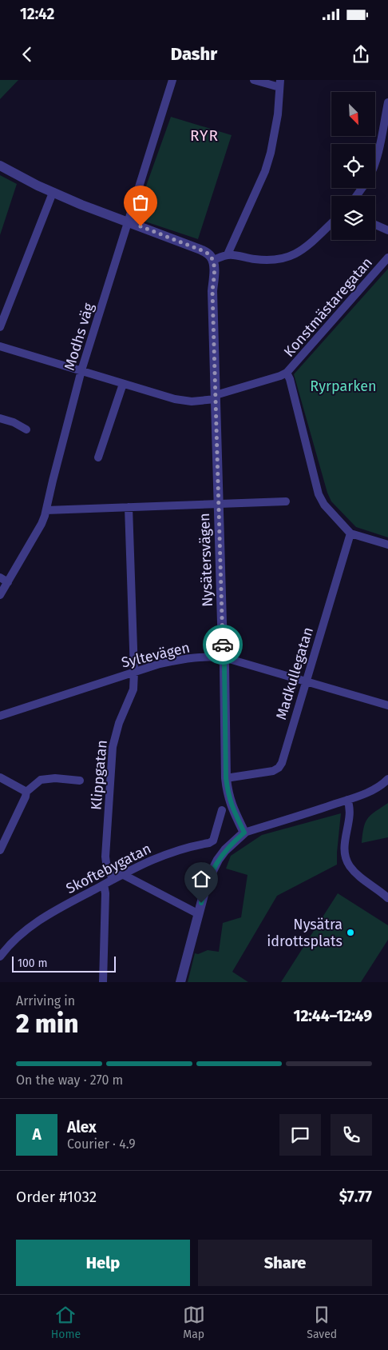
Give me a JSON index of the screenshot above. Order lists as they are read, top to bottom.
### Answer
{
  "streets": {
    "street": [
      "Konstmästaregatan",
      "Modhs väg",
      "Nysätersvägen",
      "Syltevägen",
      "Madkullegatan",
      "Klippgatan",
      "Skoftebygatan"
    ]
  },
  "crossings": [
    ["Konstmästaregatan", "Madkullegatan"],
    ["Nysätersvägen", "Syltevägen"],
    ["Nysätersvägen", "Madkullegatan"],
    ["Syltevägen", "Madkullegatan"],
    ["Syltevägen", "Klippgatan"],
    ["Klippgatan", "Skoftebygatan"]
  ],
  "districts": ["RYR"],
  "parks": ["Ryrparken"],
  "places": ["Nysätra idrottsplats"],
  "scale_bar": "100 m",
  "north": "bottom right",
  "page": {
    "status": "12:42",
    "header": "Dashr",
    "scale": "100 m",
    "heading": ["2 min", "Arriving in", "12:44–12:49"],
    "panel": [
      "Alex",
      "Courier · 4.9",
      "Order #1032",
      "$7.77"
    ],
    "bar": "On the way · 270 m",
    "round": "A",
    "buttons": ["Help", "Share"],
    "tabs": ["Home", "Map", "Saved"]
  }
}
